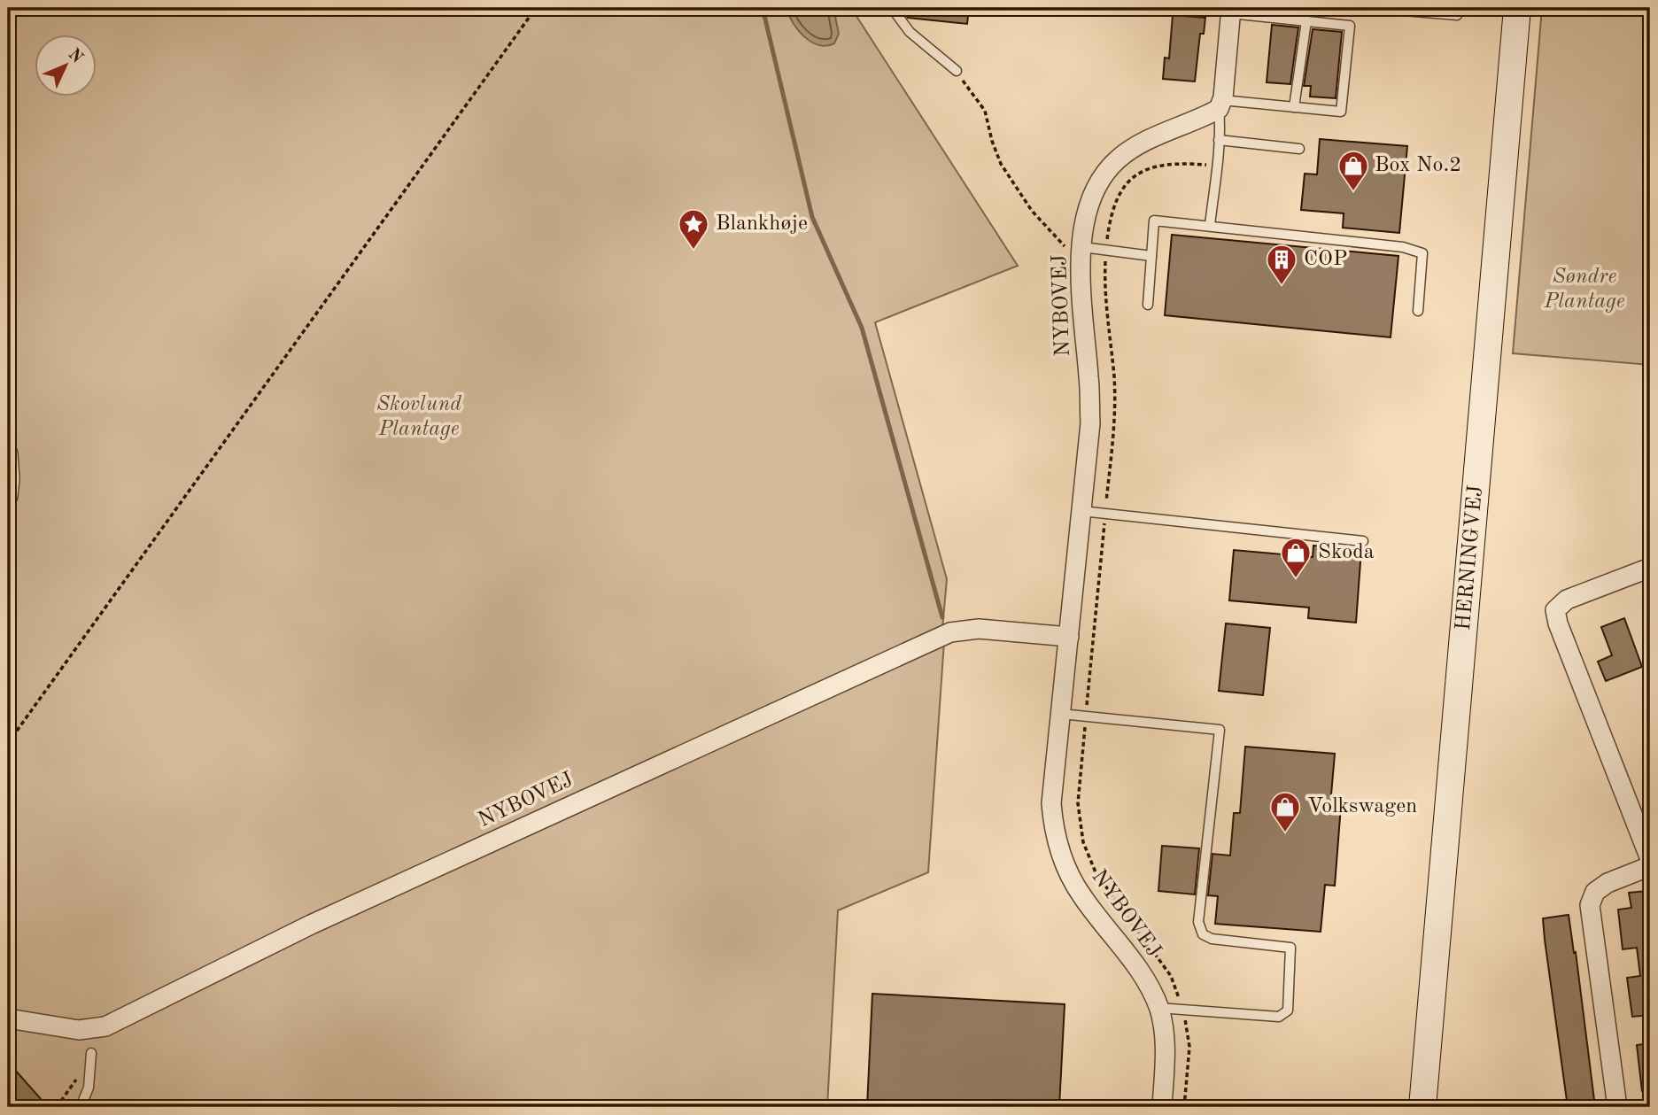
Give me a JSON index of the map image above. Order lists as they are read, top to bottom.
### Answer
{
  "streets": {
    "main road": ["HERNINGVEJ"],
    "street": ["NYBOVEJ"]
  },
  "parks": ["Søndre Plantage", "Skovlund Plantage"],
  "places": {
    "shop": ["Box No.2", "Skoda", "Volkswagen"],
    "place": ["Blankhøje"],
    "building": ["COP"]
  },
  "north": "top right"
}
